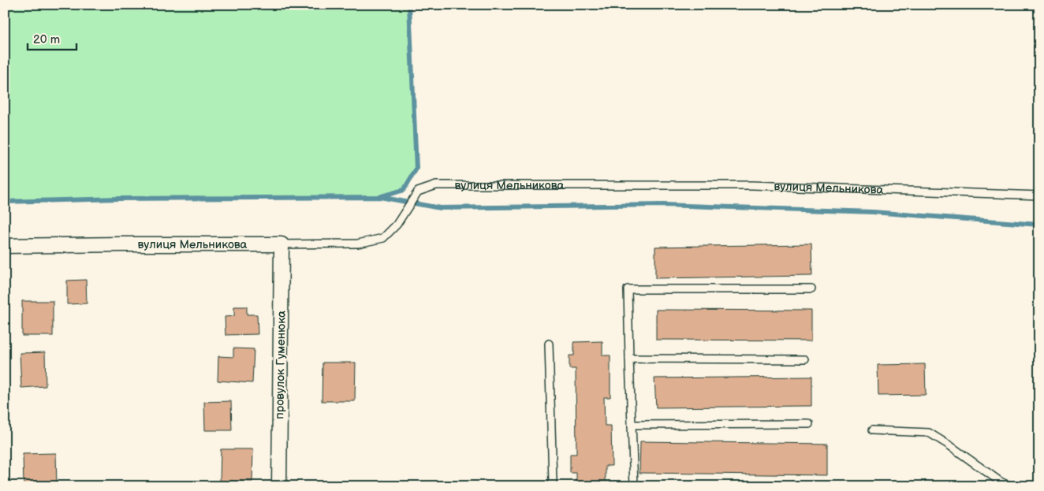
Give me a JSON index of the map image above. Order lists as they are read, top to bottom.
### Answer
{
  "streets": {
    "street": ["вулиця Мельникова", "провулок Гуменюка"]
  },
  "crossings": [
    ["вулиця Мельникова", "провулок Гуменюка"]
  ],
  "scale_bar": "20 m"
}
